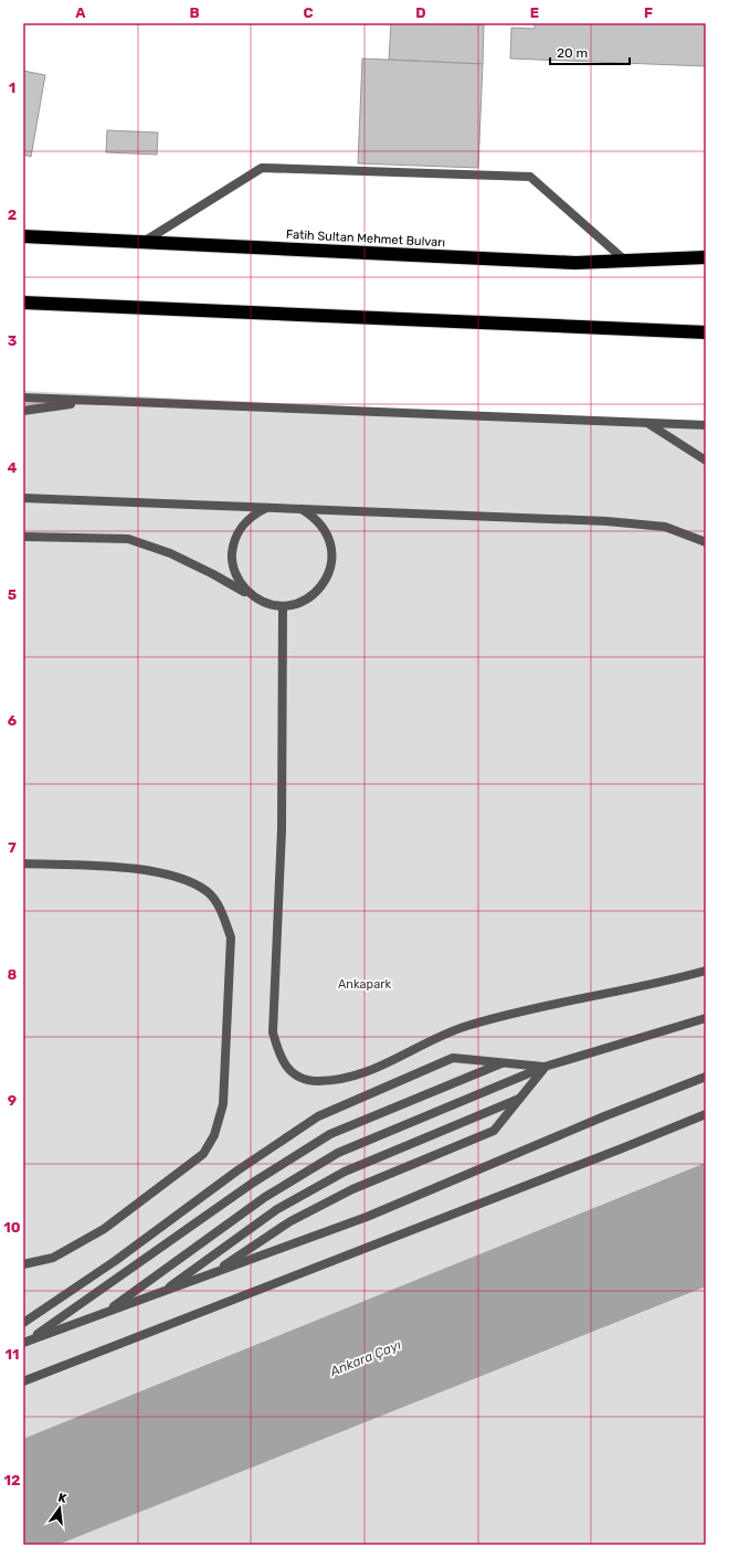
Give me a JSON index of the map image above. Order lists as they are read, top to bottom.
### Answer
{
  "streets": {
    "highway": ["Fatih Sultan Mehmet Bulvarı"]
  },
  "water": ["Ankara Çayı"],
  "parks": ["Ankapark"],
  "scale_bar": "20 m",
  "north": "top",
  "grid": {
    "columns": [
      "A",
      "B",
      "C",
      "D",
      "E",
      "F"
    ],
    "rows": [
      "1",
      "2",
      "3",
      "4",
      "5",
      "6",
      "7",
      "8",
      "9",
      "10",
      "11",
      "12"
    ]
  }
}
